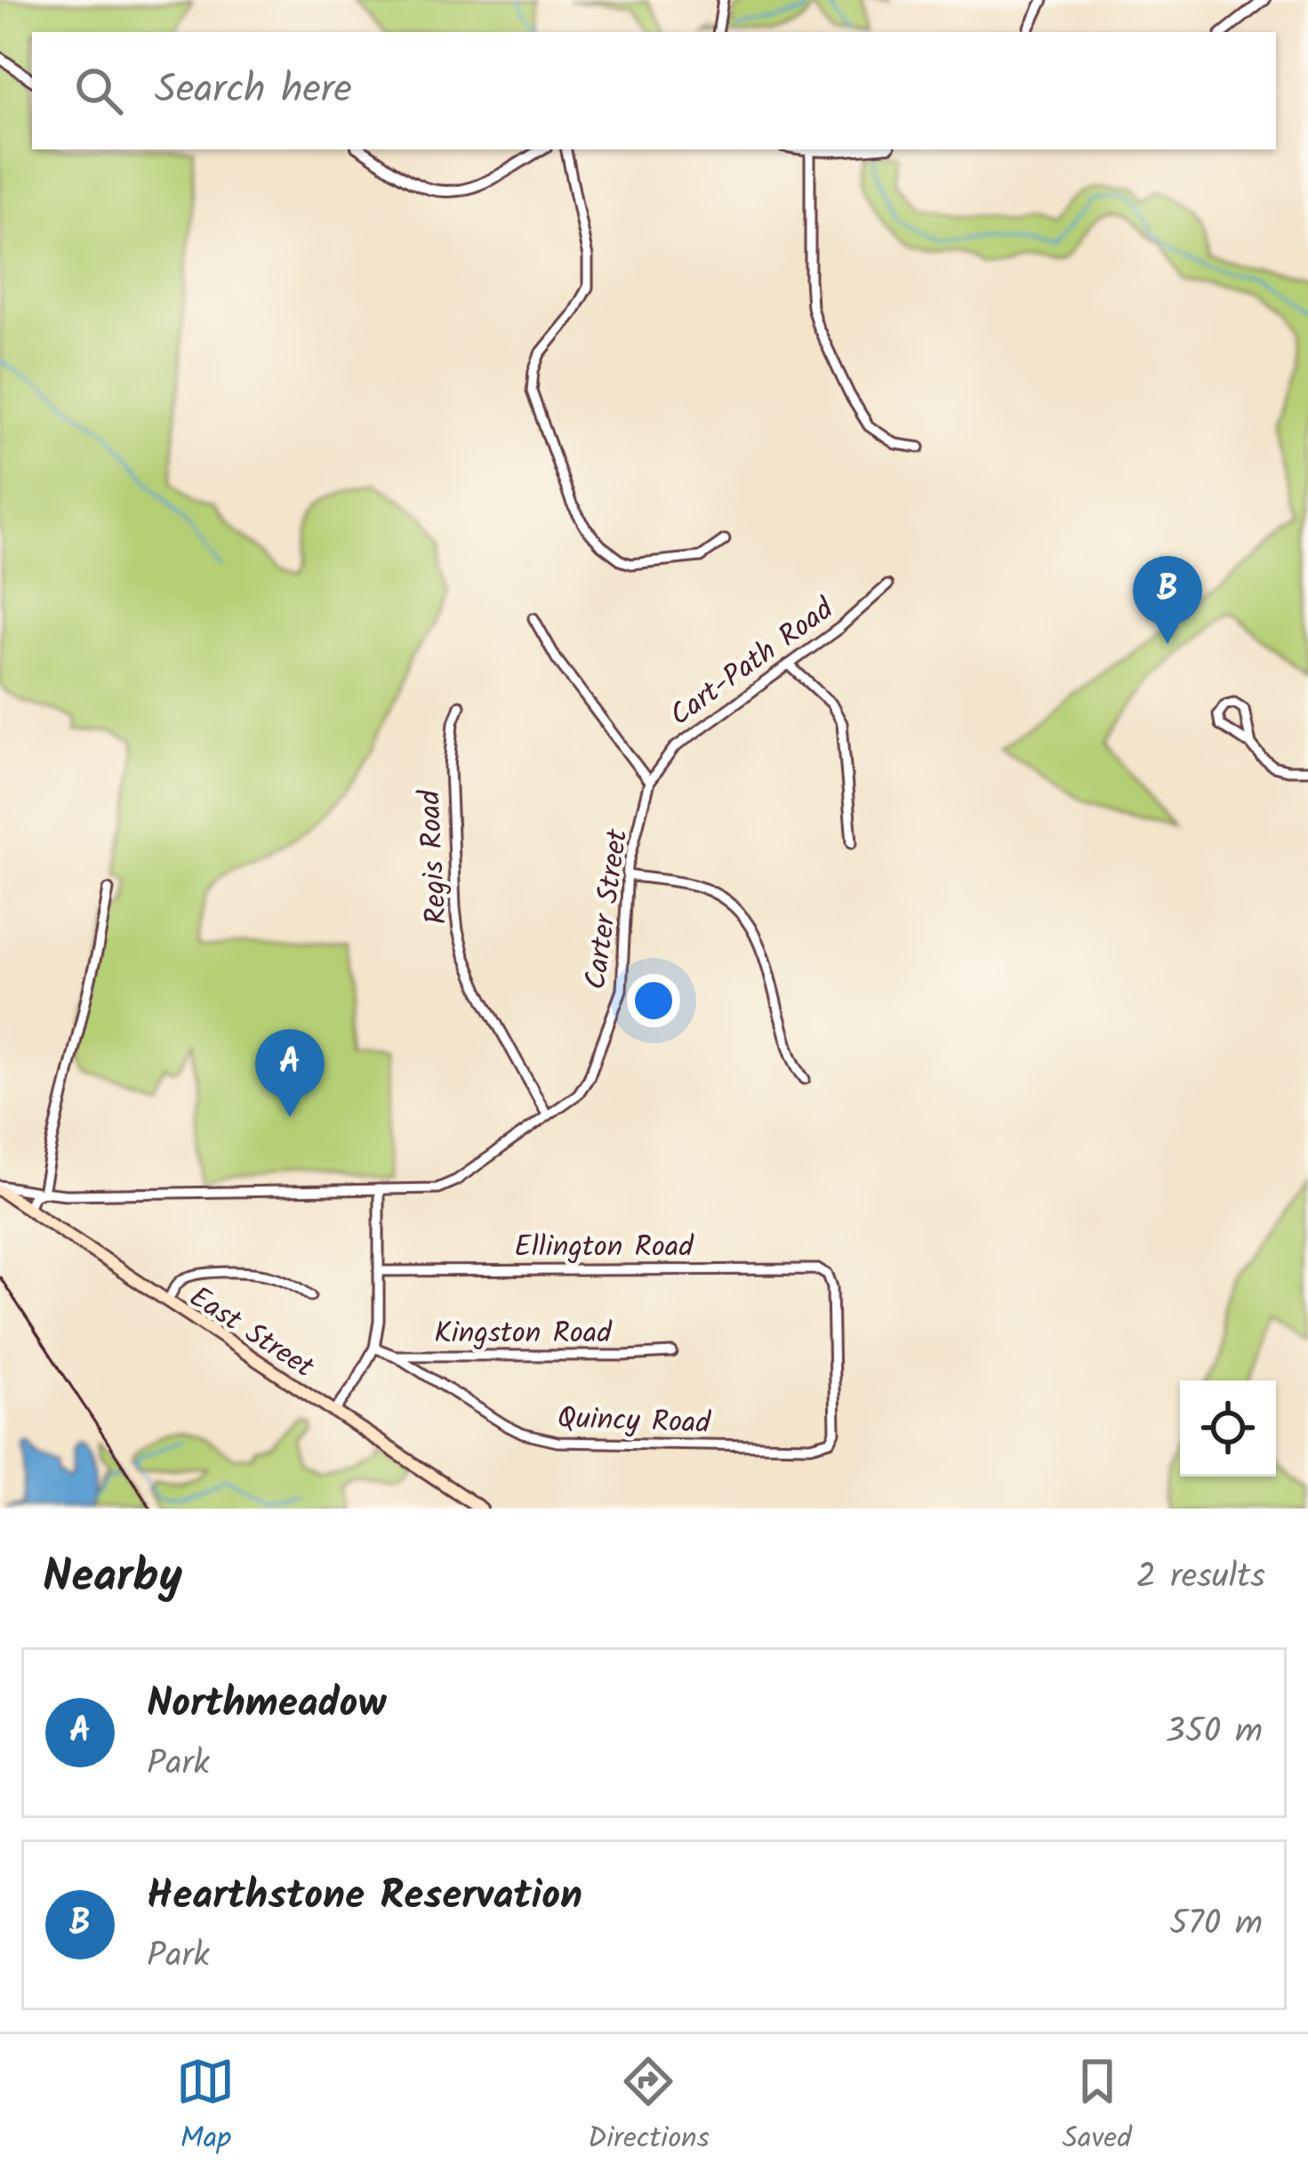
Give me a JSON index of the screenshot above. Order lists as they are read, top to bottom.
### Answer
{
  "streets": {
    "main road": ["East Street"],
    "street": [
      "Cart-Path Road",
      "Regis Road",
      "Carter Street",
      "Ellington Road",
      "Kingston Road",
      "Quincy Road"
    ]
  },
  "crossings": [
    ["Cart-Path Road", "Carter Street"],
    ["Regis Road", "Carter Street"],
    ["Carter Street", "East Street"],
    ["Ellington Road", "Quincy Road"],
    ["Kingston Road", "Quincy Road"]
  ],
  "page": {
    "search": "Search here",
    "pins": ["B", "A"],
    "heading": ["Nearby", "2 results"],
    "list": [
      {
        "mark": "A",
        "name": "Northmeadow",
        "note": "Park",
        "value": "350 m"
      },
      {
        "mark": "B",
        "name": "Hearthstone Reservation",
        "note": "Park",
        "value": "570 m"
      }
    ],
    "nav": ["Map", "Directions", "Saved"]
  }
}
